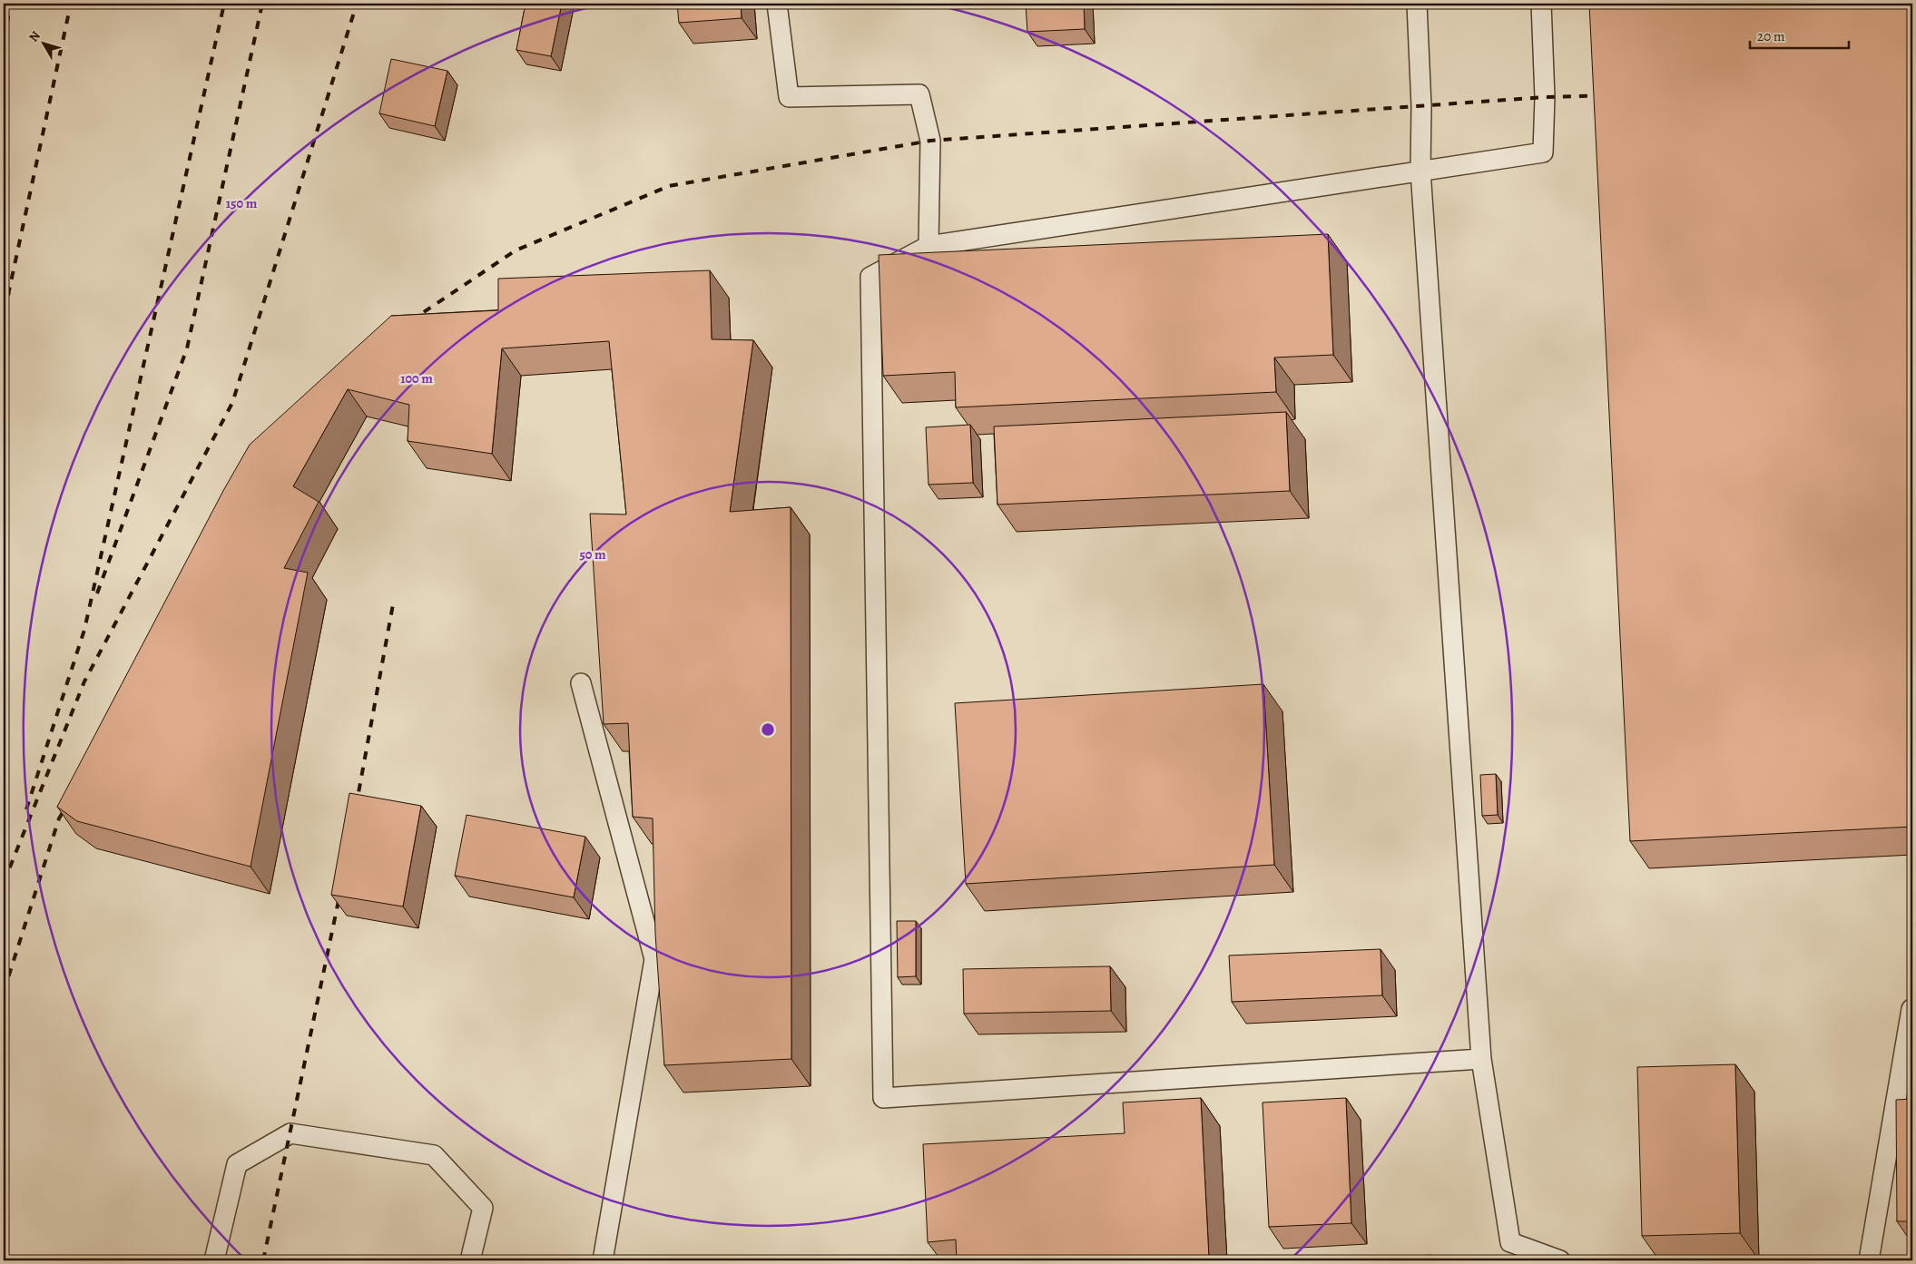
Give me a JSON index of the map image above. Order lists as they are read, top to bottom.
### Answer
{
  "scale_bar": "20 m",
  "north": "top left",
  "rings": ["150 m", "100 m", "50 m"]
}
